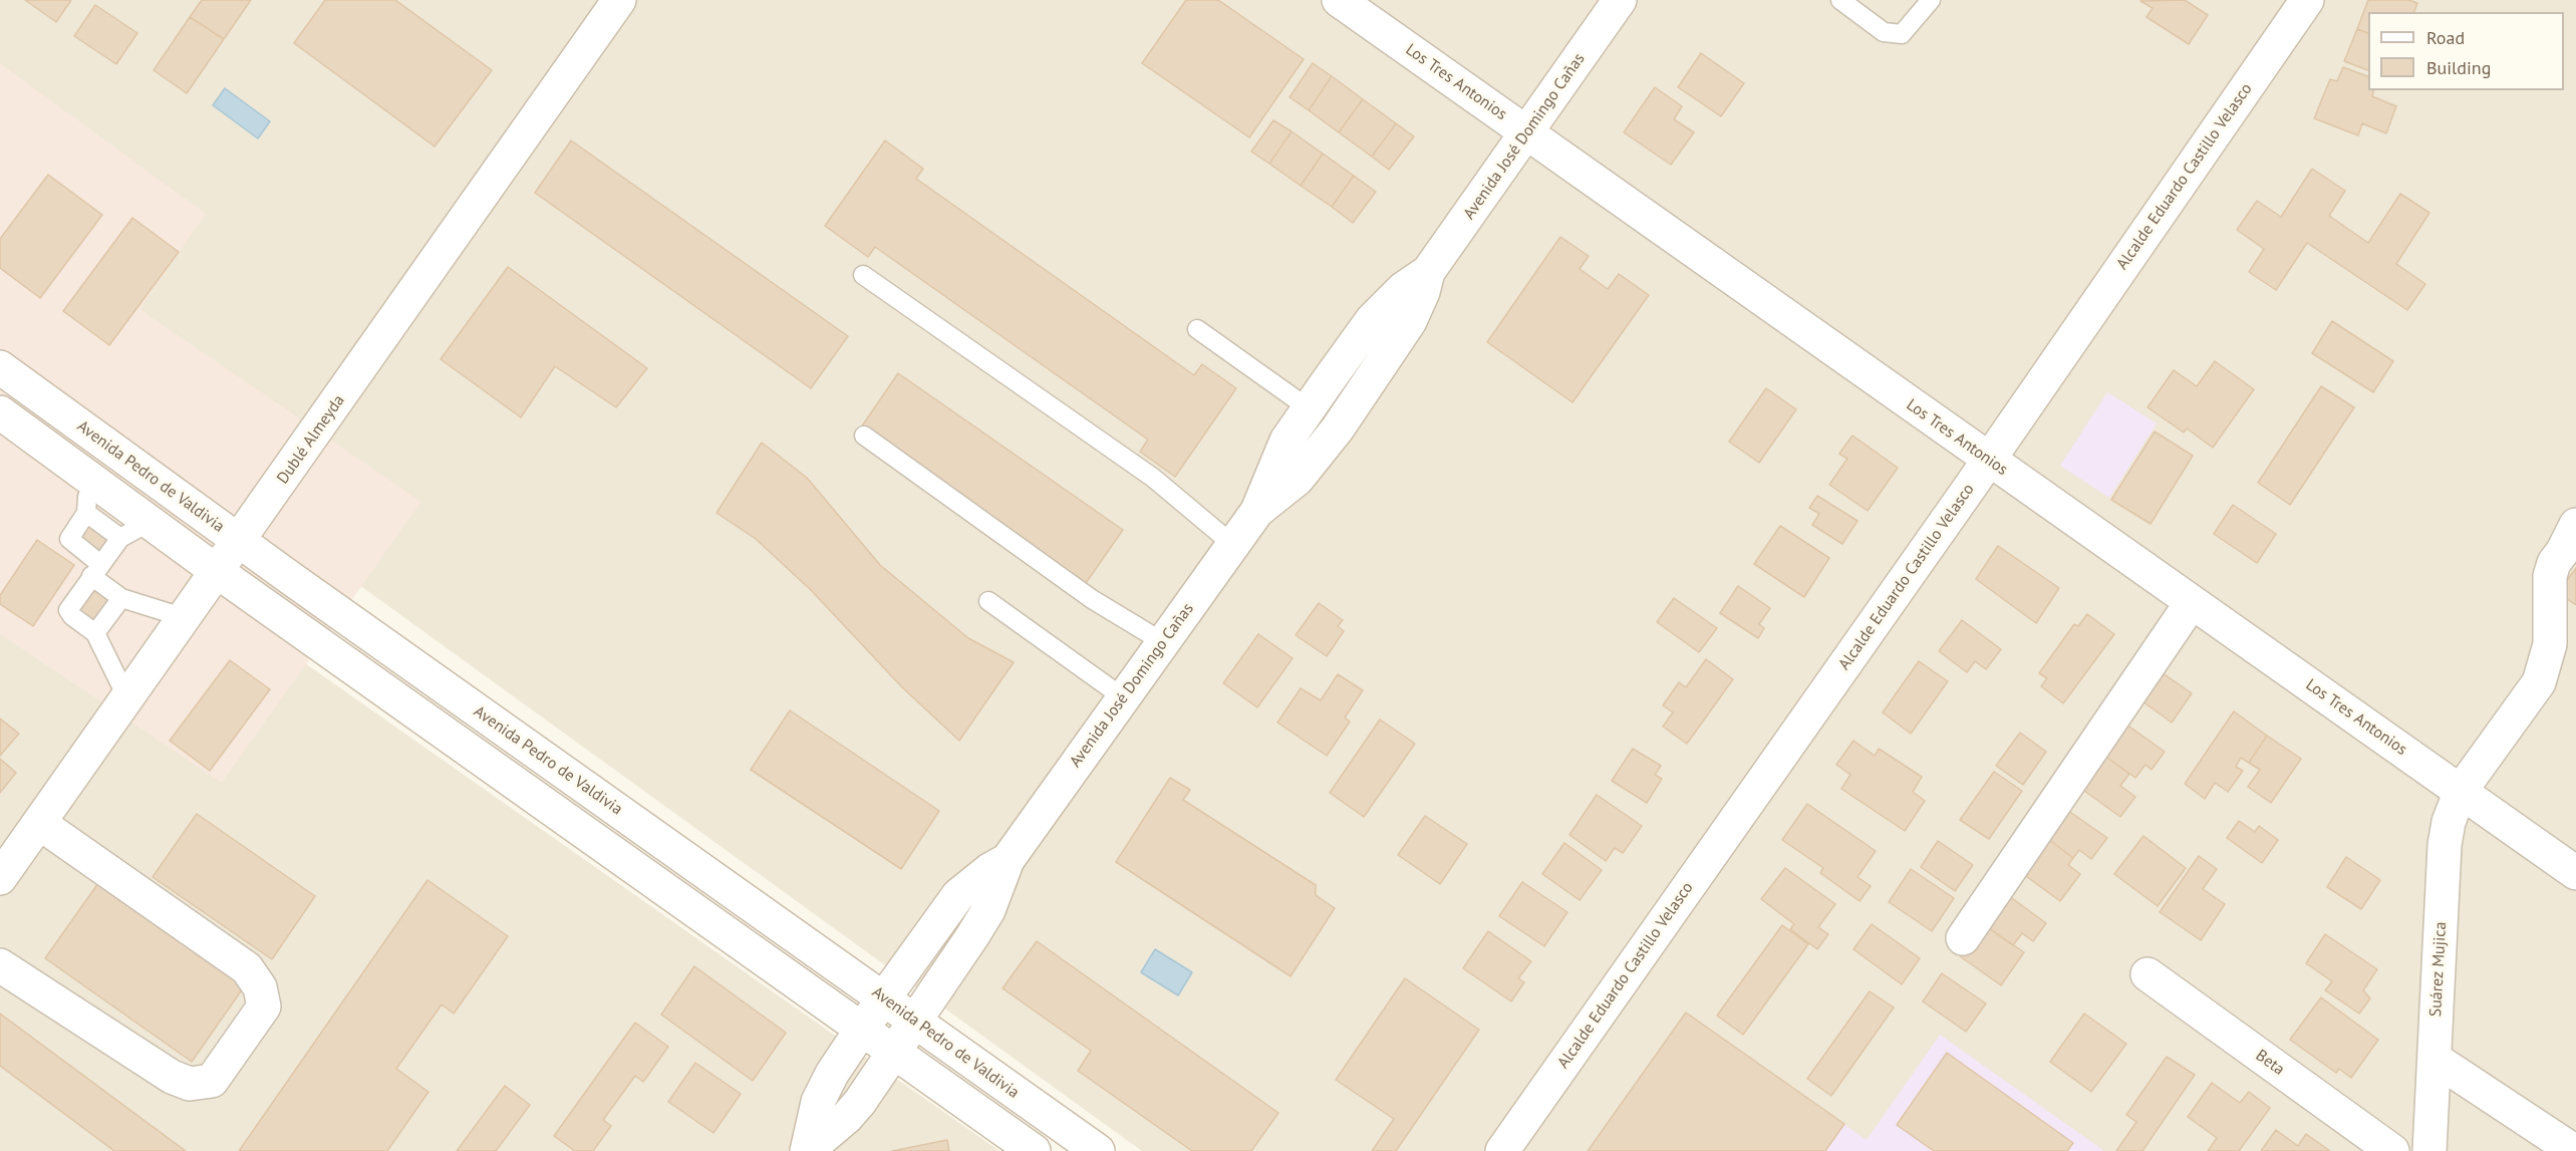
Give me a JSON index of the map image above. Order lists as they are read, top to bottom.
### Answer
{
  "streets": {
    "street": [
      "Los Tres Antonios",
      "Avenida José Domingo Cañas",
      "Alcalde Eduardo Castillo Velasco",
      "Dublé Almeyda",
      "Avenida Pedro de Valdivia",
      "Suárez Mujica",
      "Beta"
    ]
  },
  "crossings": [
    ["Los Tres Antonios", "Avenida José Domingo Cañas"],
    ["Los Tres Antonios", "Alcalde Eduardo Castillo Velasco"],
    ["Los Tres Antonios", "Suárez Mujica"],
    ["Avenida José Domingo Cañas", "Avenida Pedro de Valdivia"],
    ["Dublé Almeyda", "Avenida Pedro de Valdivia"]
  ],
  "legend": ["Road", "Building"]
}
